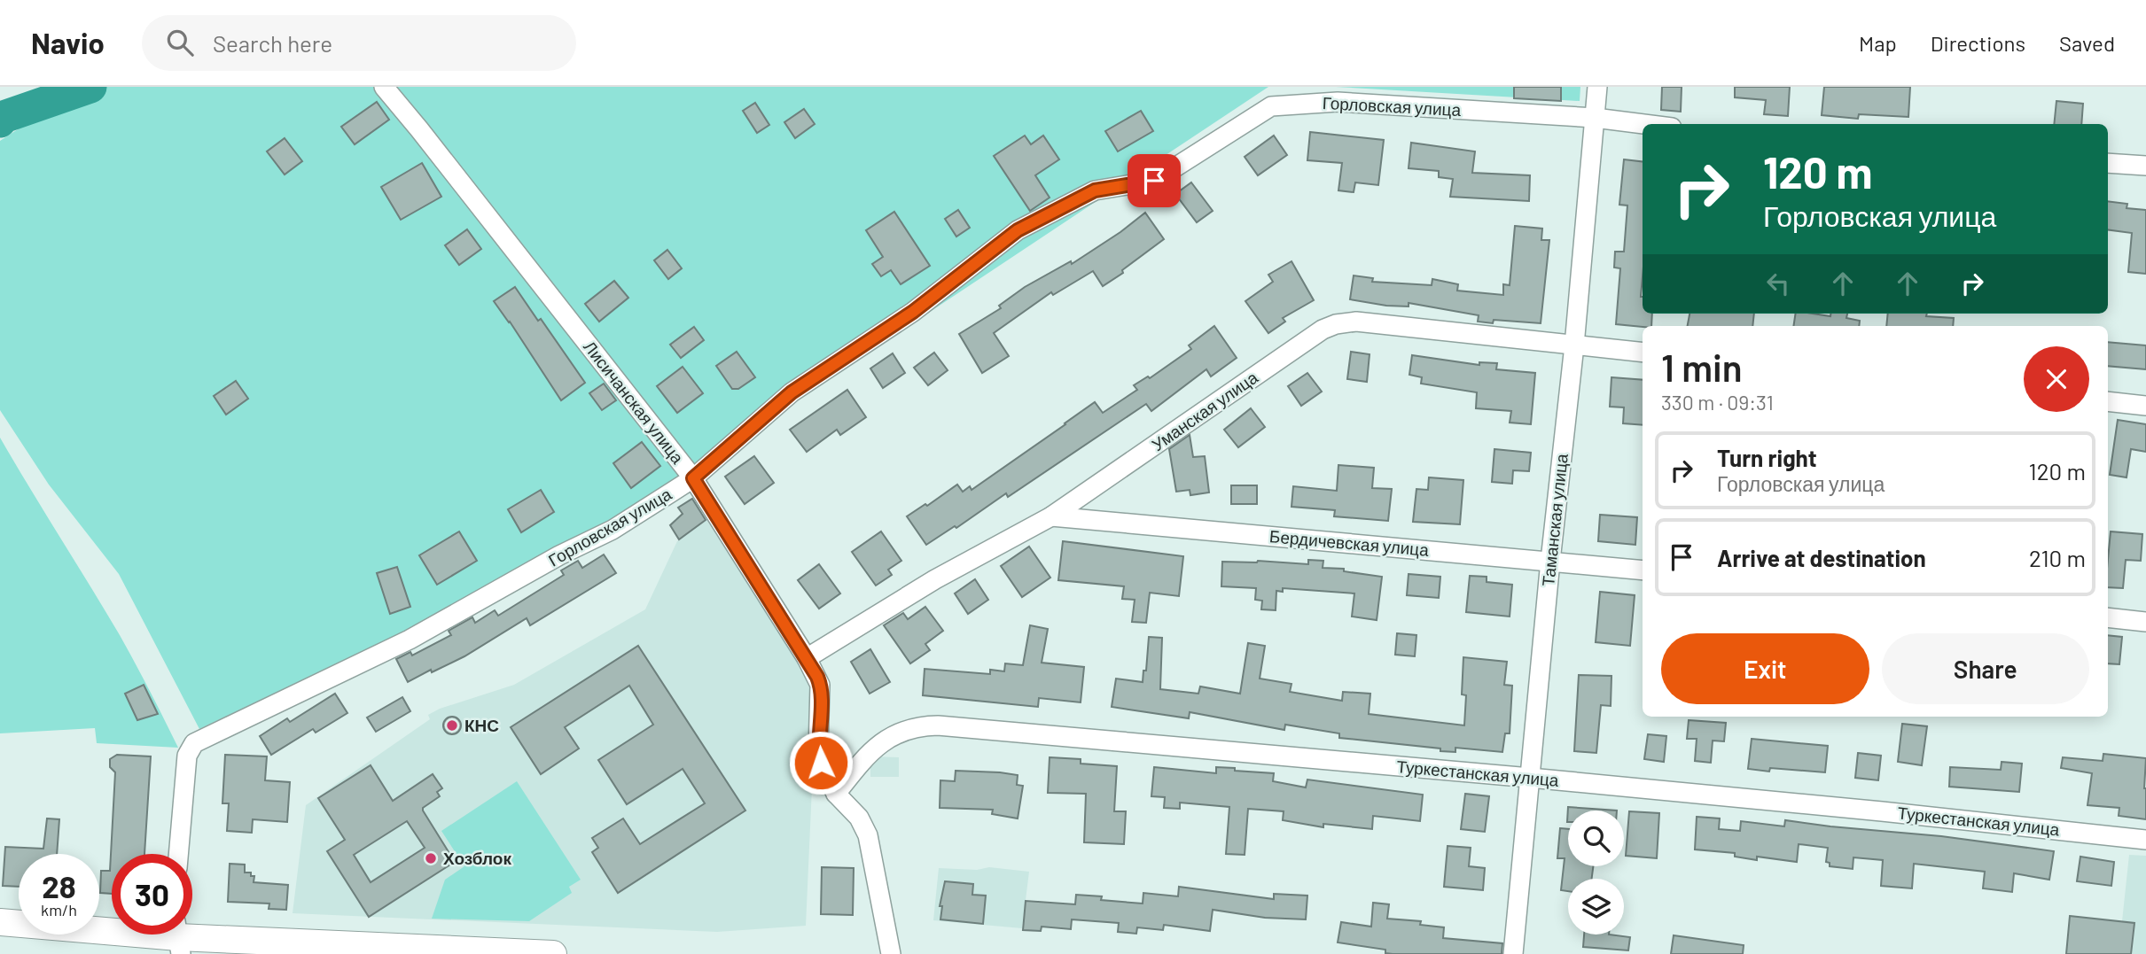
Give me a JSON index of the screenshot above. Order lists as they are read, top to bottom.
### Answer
{
  "streets": {
    "street": [
      "Горловская улица",
      "Лисичанская улица",
      "Уманская улица",
      "Таманская улица",
      "Бердичевская улица",
      "Туркестанская улица"
    ]
  },
  "crossings": [
    ["Горловская улица", "Лисичанская улица"],
    ["Горловская улица", "Таманская улица"],
    ["Лисичанская улица", "Уманская улица"],
    ["Лисичанская улица", "Туркестанская улица"],
    ["Уманская улица", "Таманская улица"],
    ["Уманская улица", "Бердичевская улица"],
    ["Таманская улица", "Бердичевская улица"],
    ["Таманская улица", "Туркестанская улица"]
  ],
  "places": ["КНС", "Хозблок"],
  "page": {
    "header": "Navio",
    "search": "Search here",
    "nav": ["Map", "Directions", "Saved"],
    "turn": ["120 m", "Горловская улица"],
    "heading": ["1 min", "330 m · 09:31"],
    "list": [
      {
        "name": "Turn right",
        "note": "Горловская улица",
        "value": "120 m"
      },
      {
        "name": "Arrive at destination",
        "value": "210 m"
      }
    ],
    "buttons": ["Exit", "Share"],
    "speed": "28 km/h",
    "limit": "30"
  }
}
